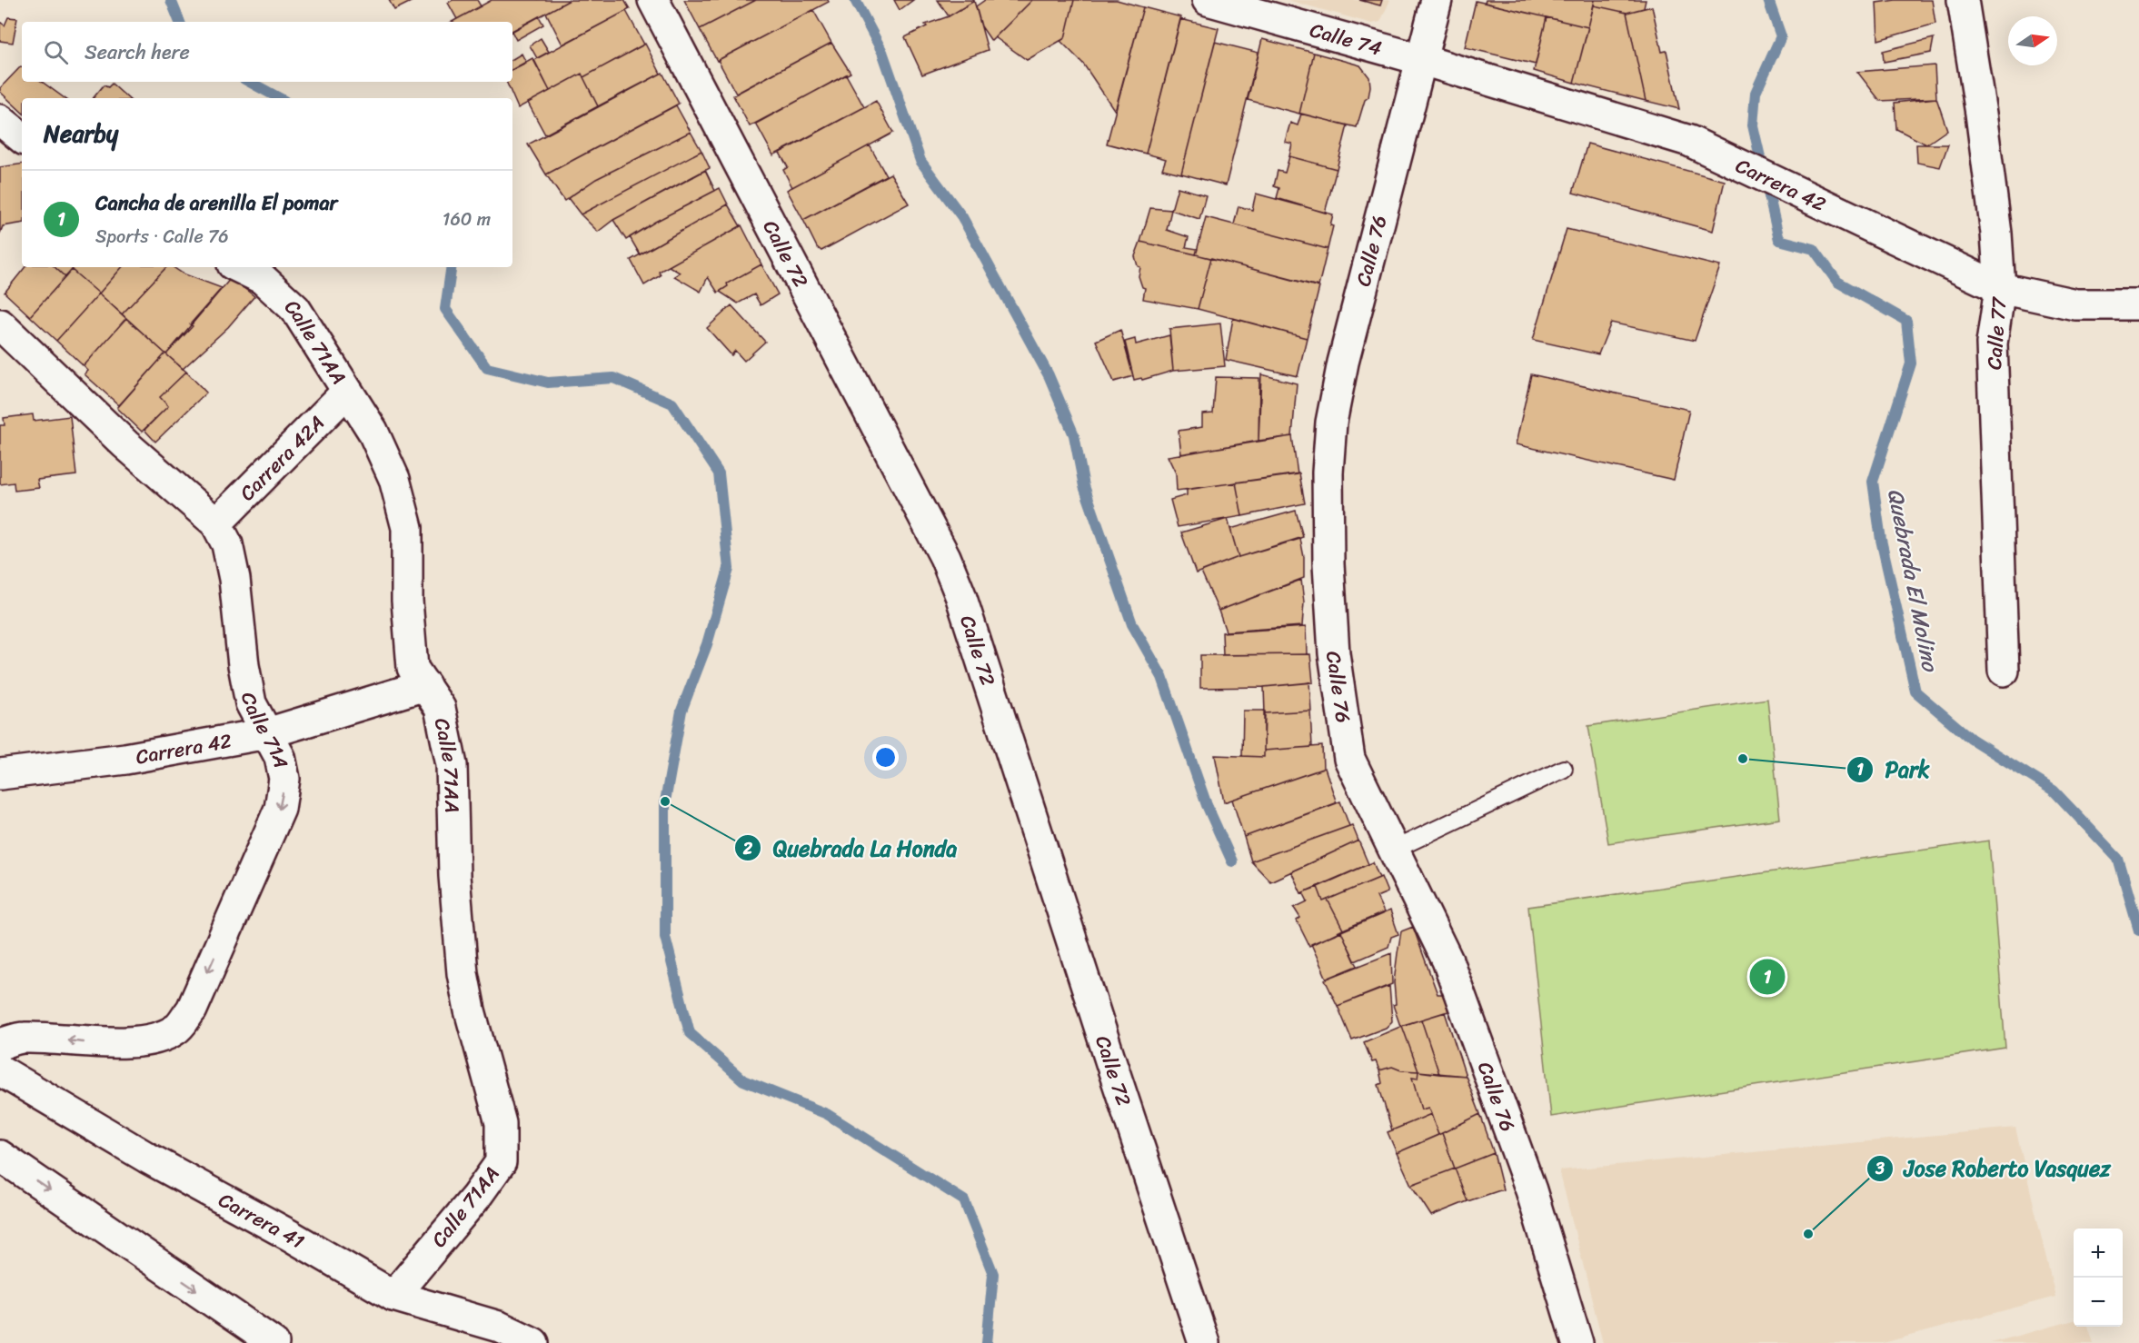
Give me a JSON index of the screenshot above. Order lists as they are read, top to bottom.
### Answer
{
  "streets": {
    "street": [
      "Calle 74",
      "Carrera 42",
      "Calle 76",
      "Calle 72",
      "Calle 77",
      "Calle 71AA",
      "Carrera 42A",
      "Calle 71A",
      "Carrera 41"
    ]
  },
  "crossings": [
    ["Calle 74", "Carrera 42"],
    ["Calle 74", "Calle 76"],
    ["Carrera 42", "Calle 76"],
    ["Carrera 42", "Calle 77"],
    ["Carrera 42", "Calle 71AA"],
    ["Carrera 42", "Calle 71A"],
    ["Calle 71AA", "Carrera 42A"],
    ["Calle 71AA", "Carrera 41"],
    ["Carrera 42A", "Calle 71A"]
  ],
  "one_way": ["Calle 71A"],
  "water": ["Quebrada El Molino"],
  "places": ["Park", "Quebrada La Honda", "Jose Roberto Vasquez"],
  "north": "right",
  "page": {
    "search": "Search here",
    "heading": "Nearby",
    "list": [
      {
        "mark": "1",
        "name": "Cancha de arenilla El pomar",
        "note": "Sports · Calle 76",
        "value": "160 m"
      }
    ],
    "pins": "1",
    "map_buttons": ["+", "−"]
  }
}
